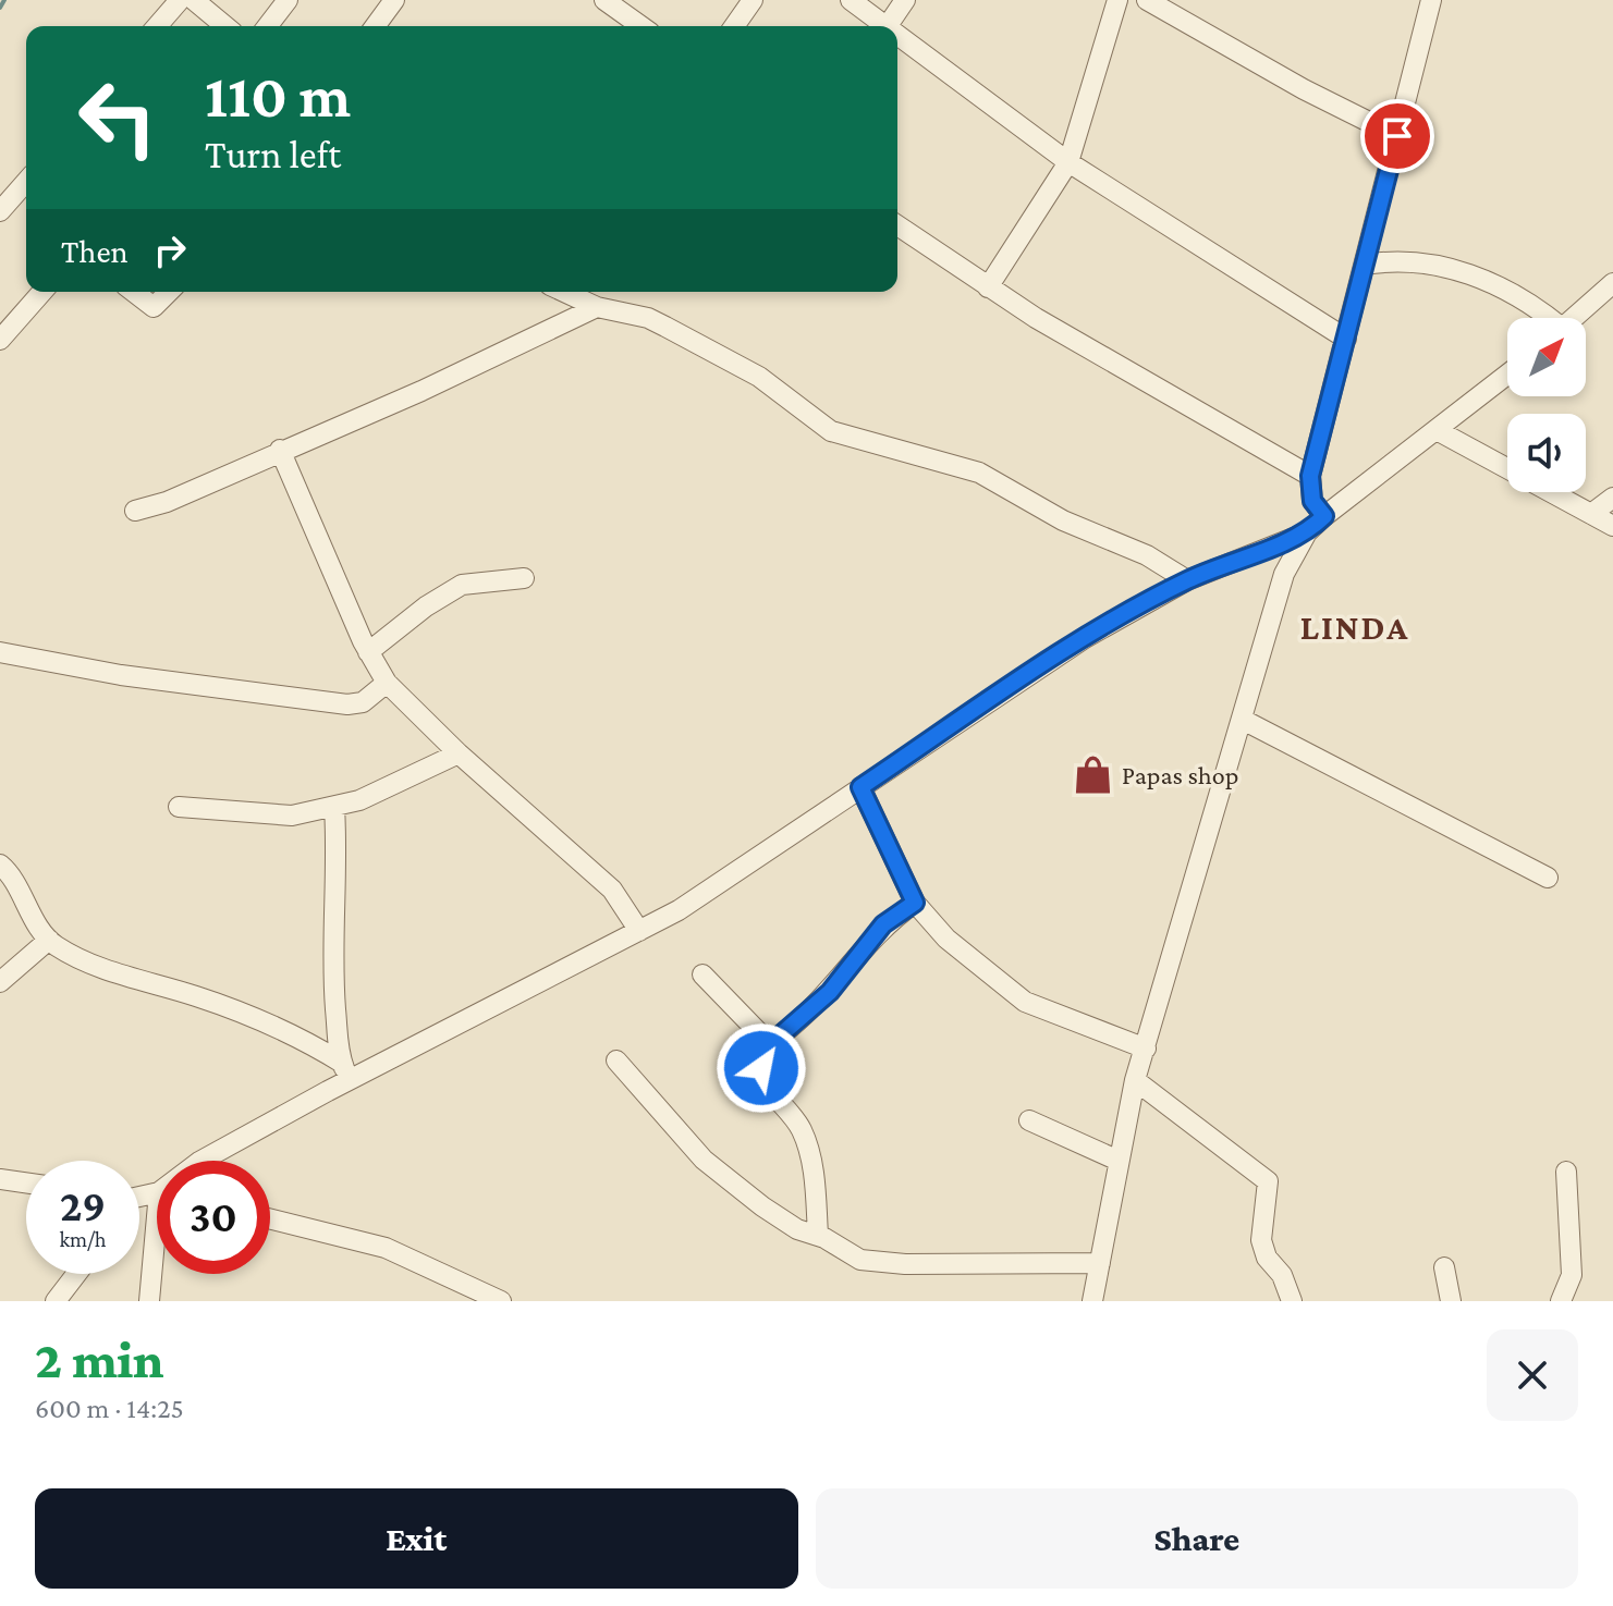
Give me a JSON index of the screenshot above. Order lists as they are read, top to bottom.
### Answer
{
  "districts": ["LINDA"],
  "places": {
    "shop": ["Papas shop"]
  },
  "north": "top right",
  "page": {
    "turn": ["110 m", "Turn left"],
    "then": "Then",
    "speed": "29 km/h",
    "limit": "30",
    "heading": ["2 min", "600 m · 14:25"],
    "buttons": ["Exit", "Share"]
  }
}
